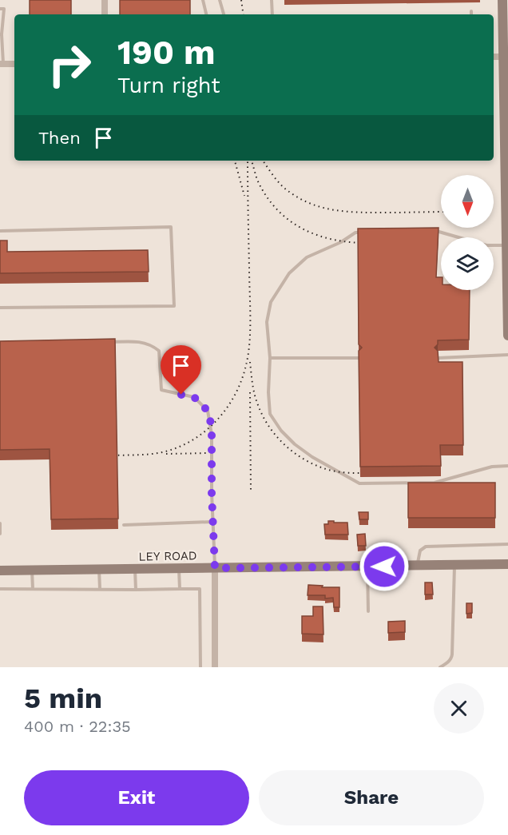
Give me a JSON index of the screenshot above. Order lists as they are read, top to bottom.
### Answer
{
  "streets": {
    "main road": ["LEY ROAD"]
  },
  "north": "bottom",
  "page": {
    "turn": ["190 m", "Turn right"],
    "then": "Then",
    "heading": ["5 min", "400 m · 22:35"],
    "buttons": ["Exit", "Share"]
  }
}
